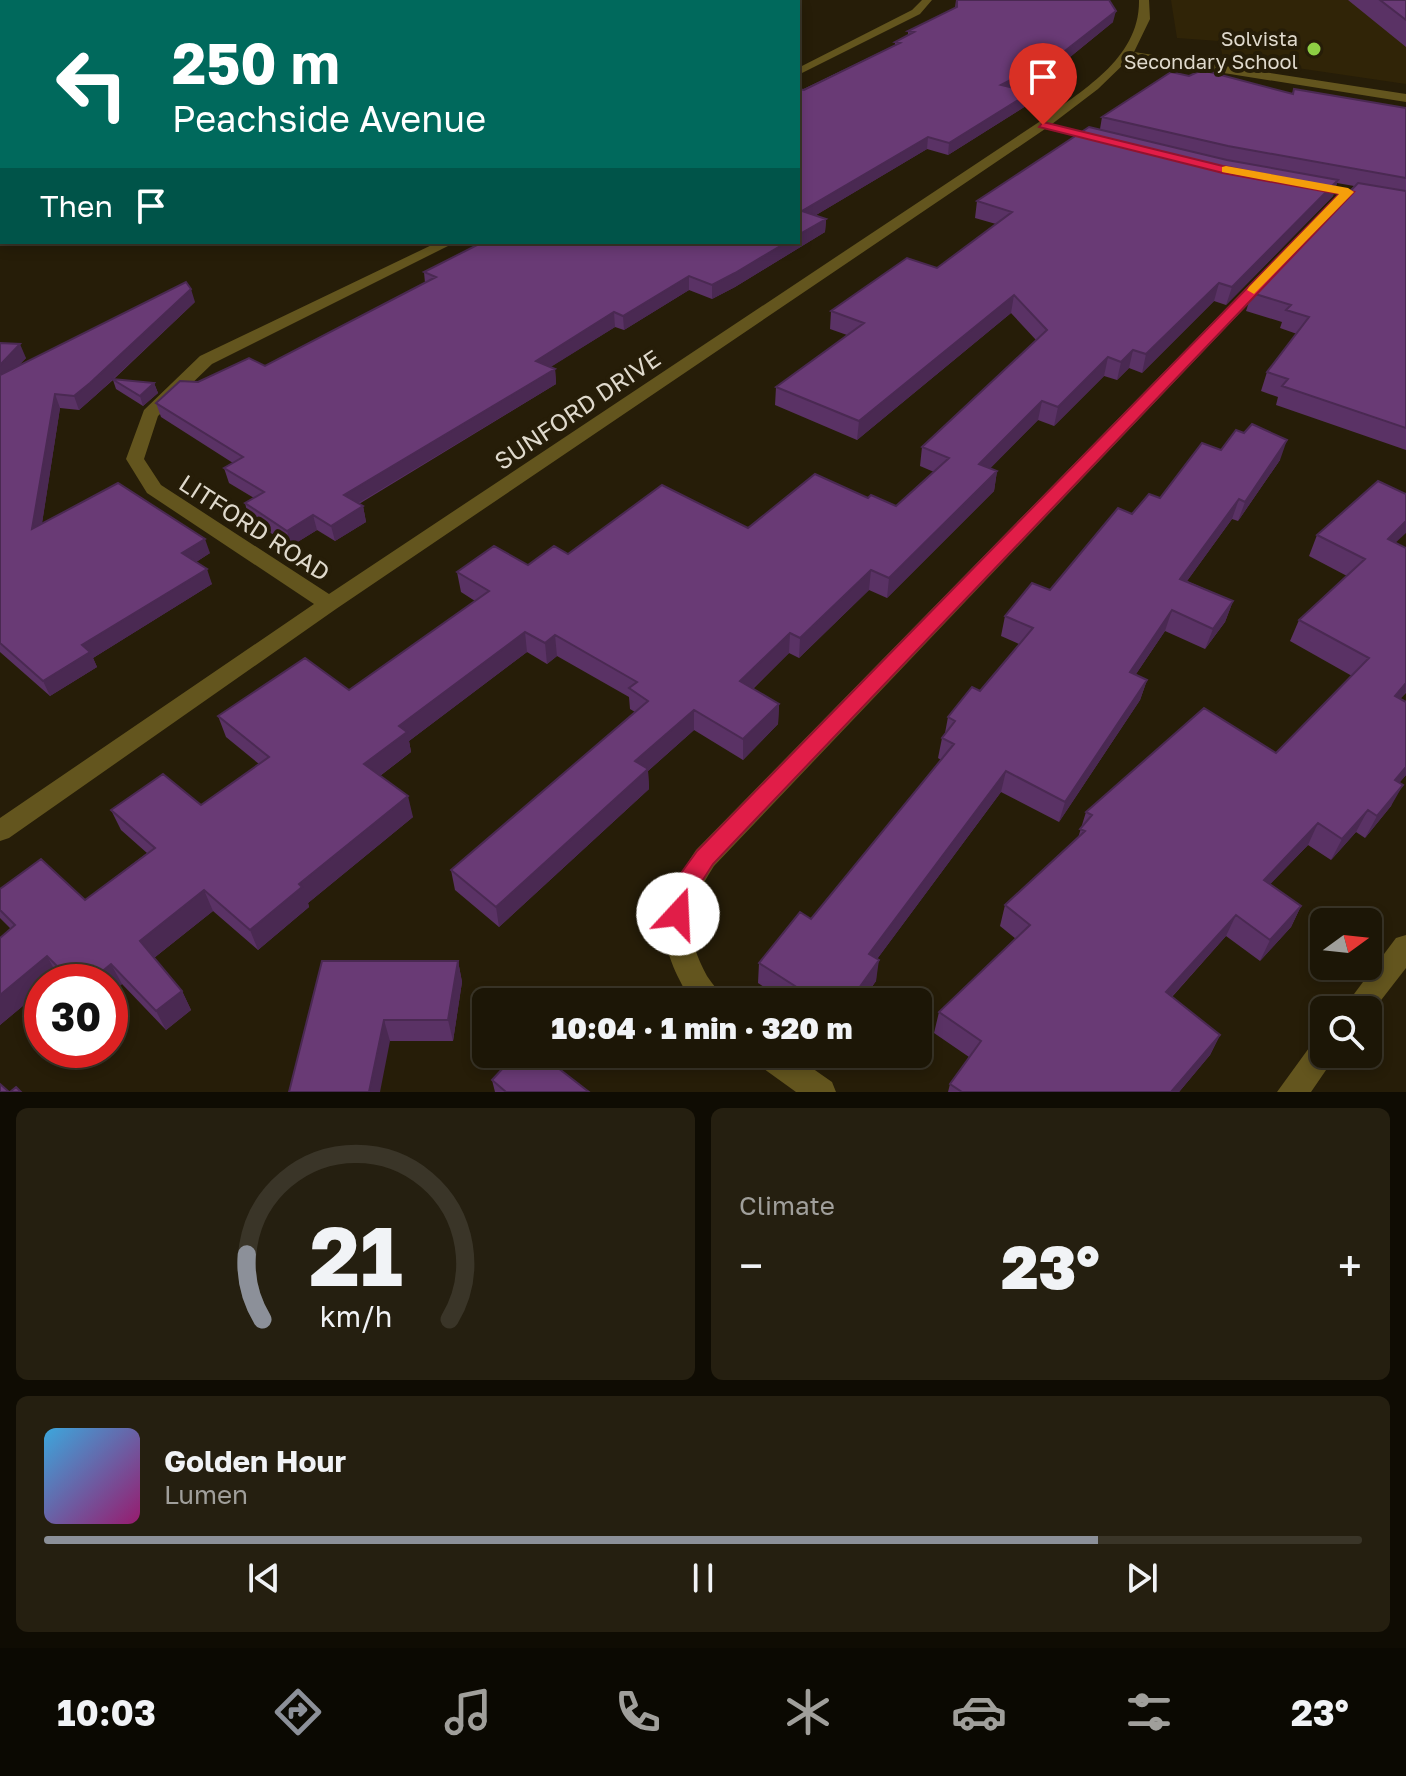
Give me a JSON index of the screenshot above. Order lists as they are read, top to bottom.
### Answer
{
  "streets": {
    "street": ["SUNFORD DRIVE", "LITFORD ROAD"]
  },
  "crossings": [
    ["SUNFORD DRIVE", "LITFORD ROAD"]
  ],
  "places": ["Solvista Secondary School"],
  "north": "right",
  "page": {
    "turn": ["250 m", "Peachside Avenue"],
    "then": "Then",
    "limit": "30",
    "trip": "10:04 · 1 min · 320 m",
    "tile": "Climate",
    "heat": ["−", "23°", "+"],
    "song": ["Golden Hour", "Lumen"],
    "tabs": ["10:03", "23°"],
    "gauge": ["21", "km/h"]
  }
}
